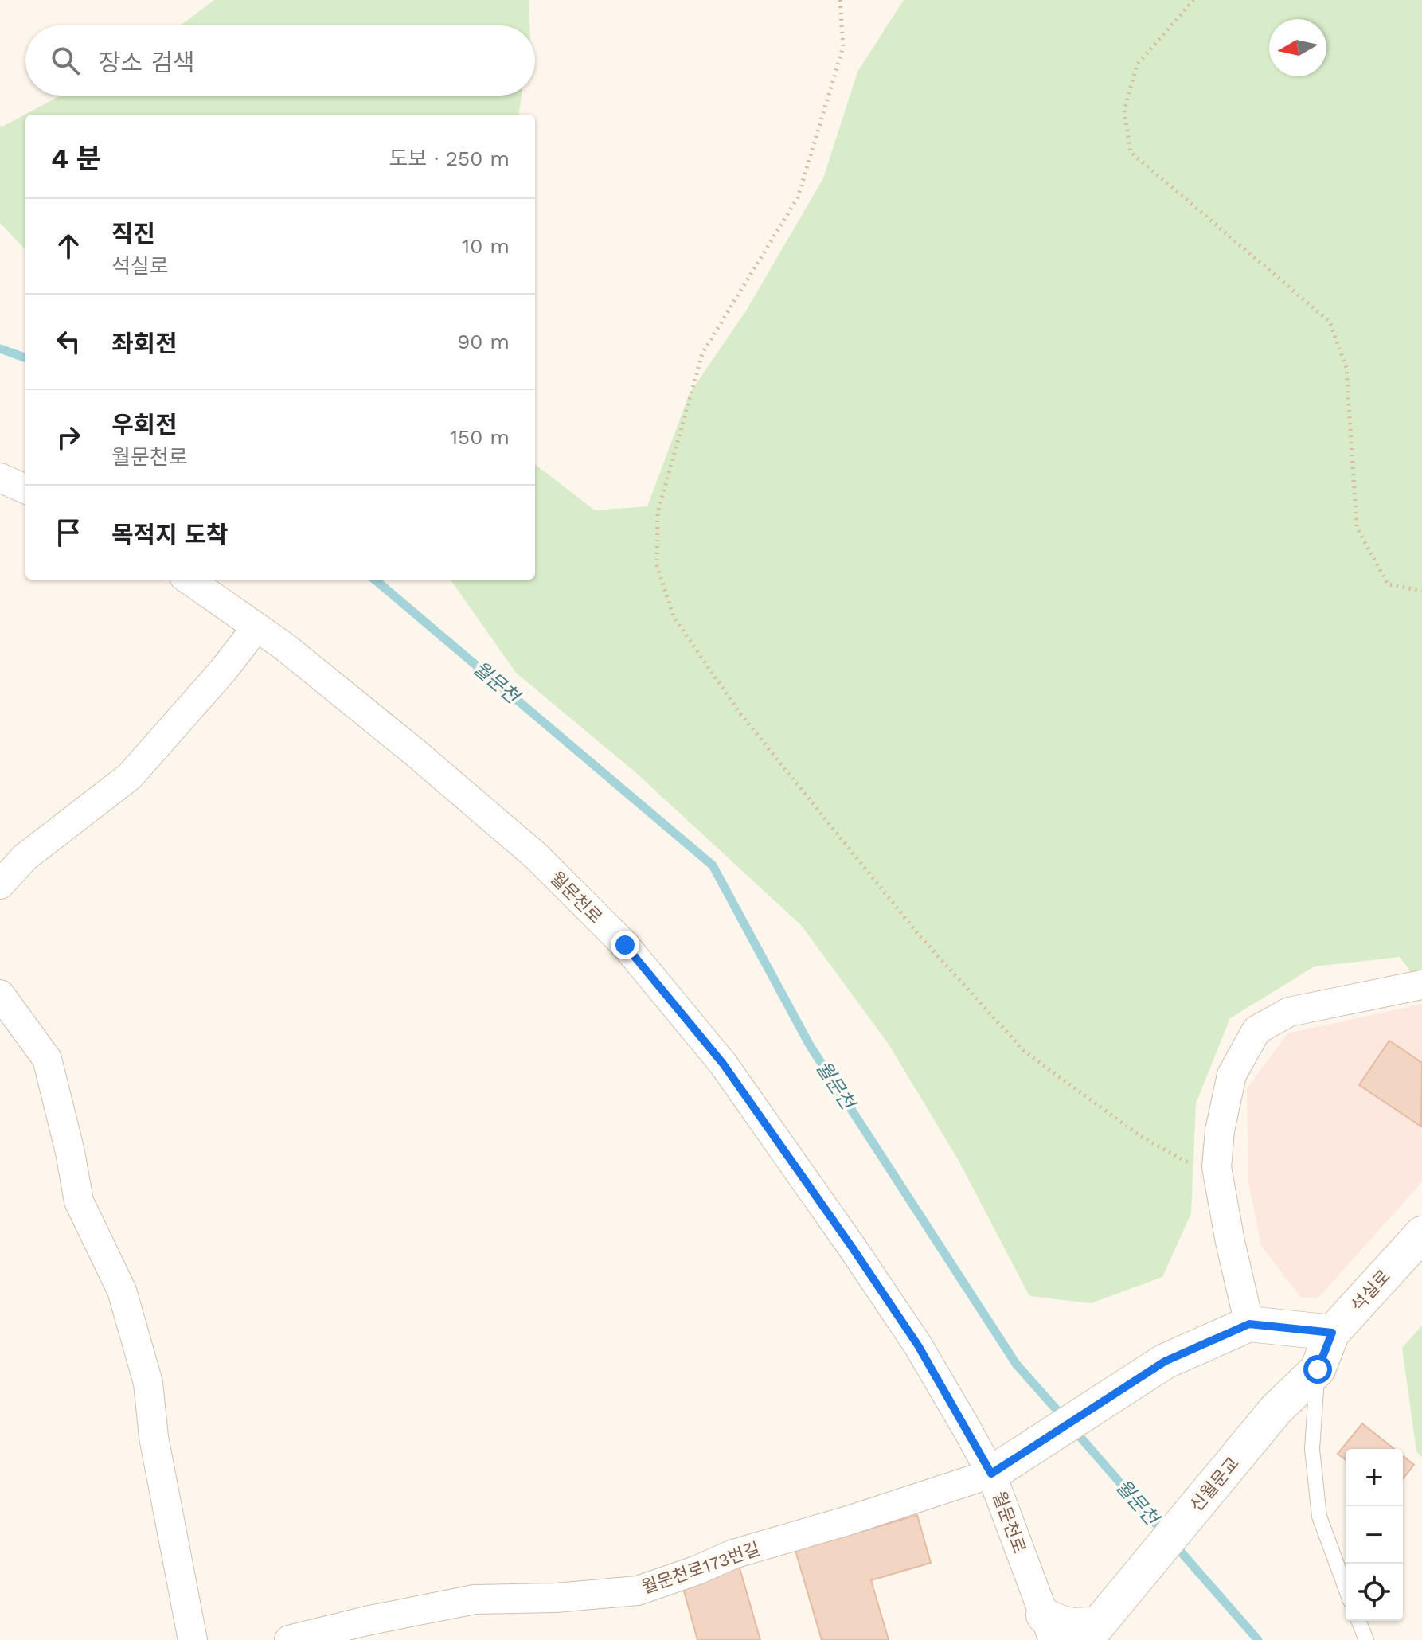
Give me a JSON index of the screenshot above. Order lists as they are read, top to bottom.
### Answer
{
  "streets": {
    "street": [
      "월문천로",
      "석실로",
      "신월문교",
      "월문천로173번길"
    ]
  },
  "crossings": [
    ["월문천로", "월문천로173번길"],
    ["석실로", "신월문교"]
  ],
  "water": ["월문천"],
  "north": "left",
  "page": {
    "search": "장소 검색",
    "heading": ["4 분", "도보 · 250 m"],
    "list": [
      ["직진", "석실로", "10 m"],
      ["좌회전", "90 m"],
      ["우회전", "월문천로", "150 m"],
      "목적지 도착"
    ],
    "map_buttons": ["+", "−"]
  }
}
